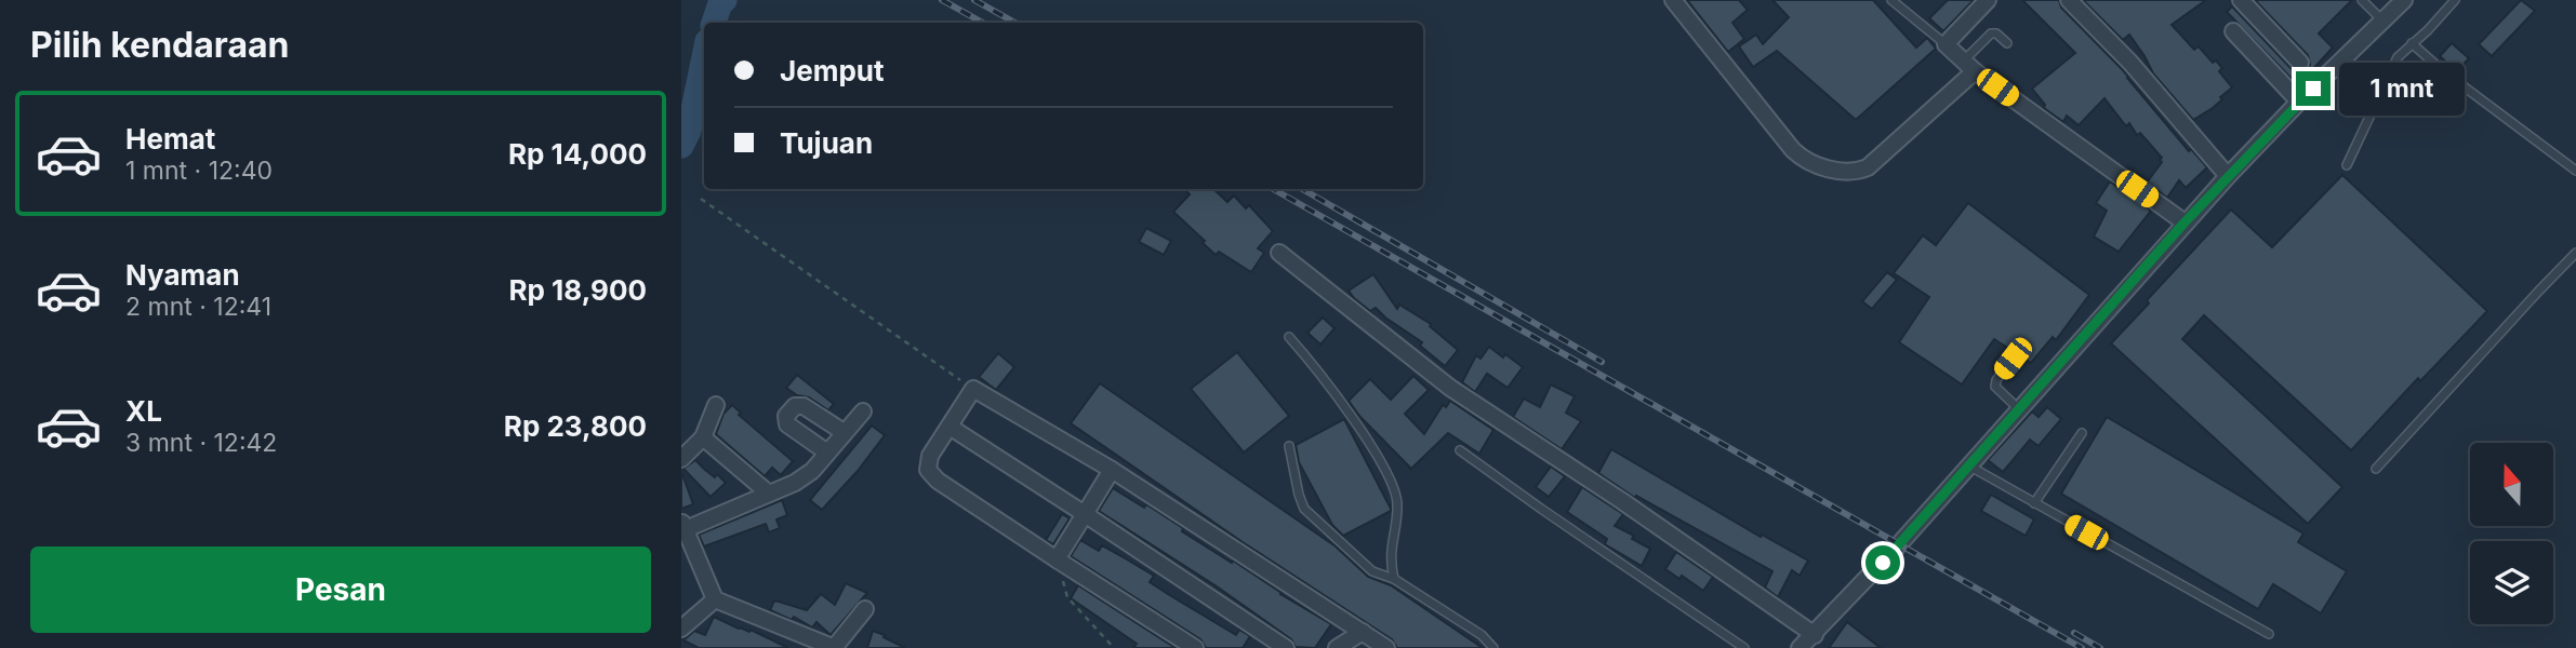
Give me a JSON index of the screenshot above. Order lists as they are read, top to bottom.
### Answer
{
  "north": "top",
  "page": {
    "heading": "Pilih kendaraan",
    "banner": ["Jemput", "Tujuan"],
    "bubble": "1 mnt",
    "list": [
      {
        "name": "Hemat",
        "note": "1 mnt · 12:40",
        "value": "Rp 14,000"
      },
      {
        "name": "Nyaman",
        "note": "2 mnt · 12:41",
        "value": "Rp 18,900"
      },
      {
        "name": "XL",
        "note": "3 mnt · 12:42",
        "value": "Rp 23,800"
      }
    ],
    "buttons": "Pesan"
  }
}
